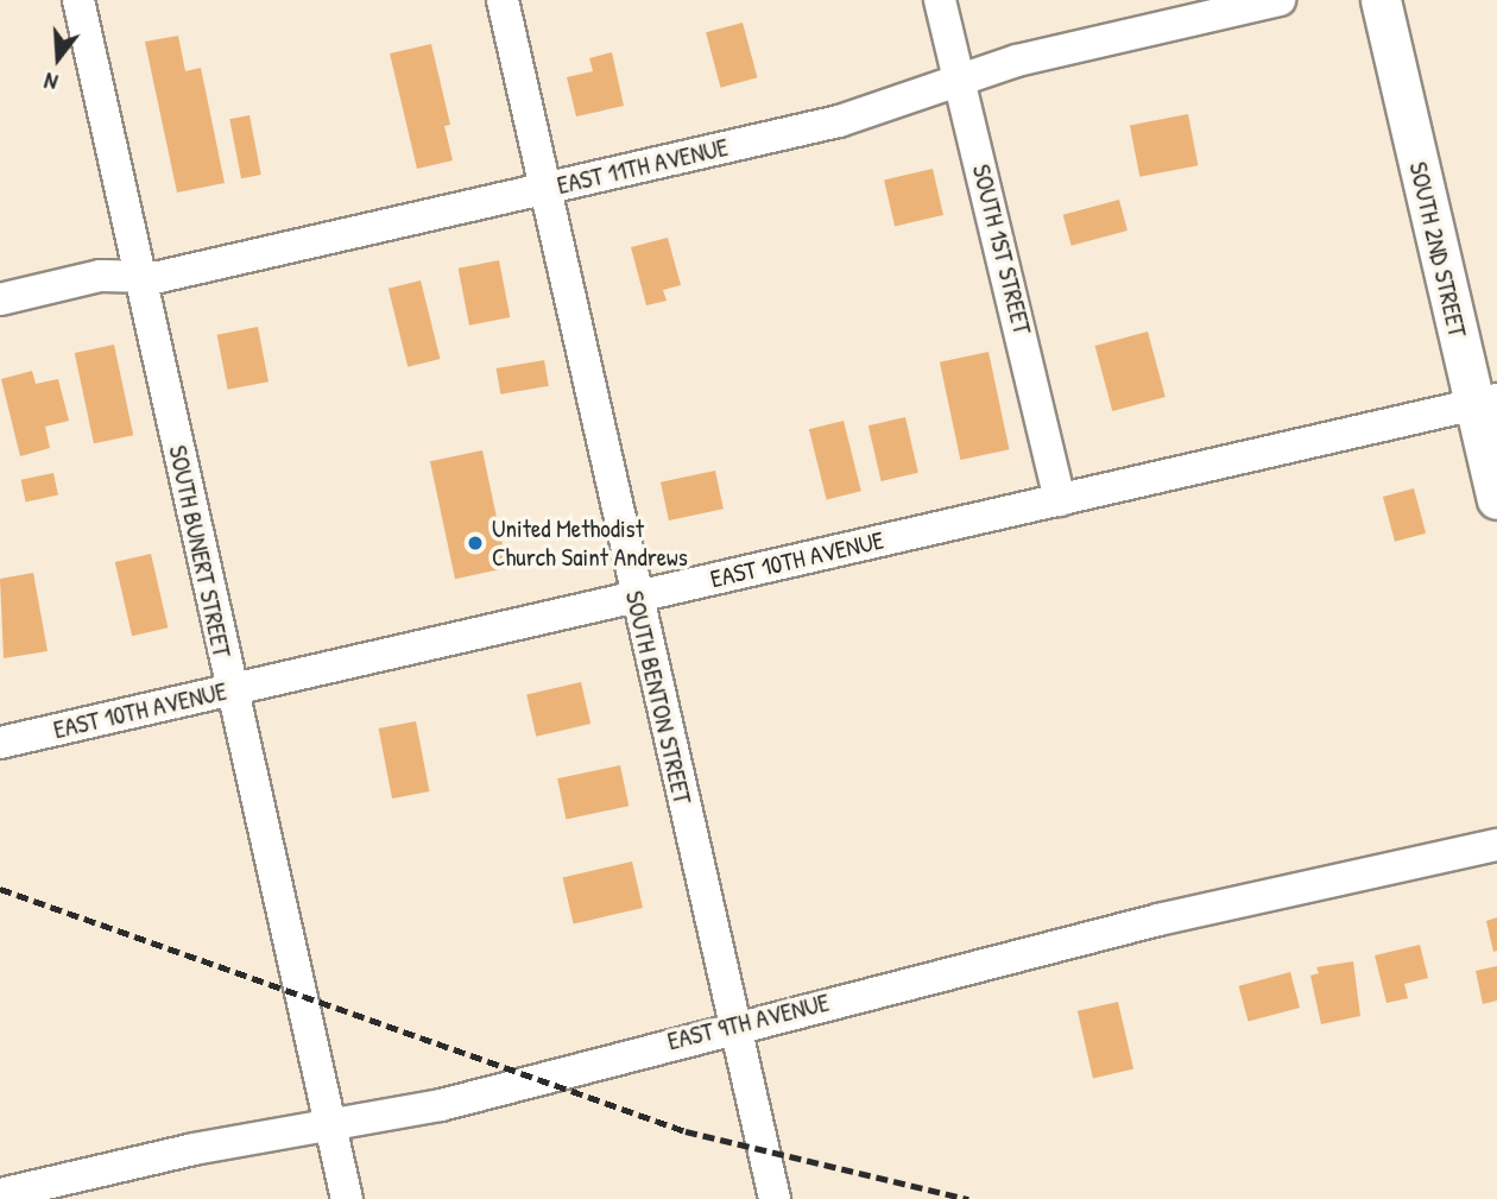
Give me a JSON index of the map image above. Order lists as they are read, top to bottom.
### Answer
{
  "streets": {
    "street": [
      "EAST 11TH AVENUE",
      "SOUTH 1ST STREET",
      "SOUTH 2ND STREET",
      "SOUTH BUNERT STREET",
      "EAST 10TH AVENUE",
      "SOUTH BENTON STREET",
      "EAST 9TH AVENUE"
    ]
  },
  "crossings": [
    ["EAST 11TH AVENUE", "SOUTH 1ST STREET"],
    ["EAST 11TH AVENUE", "SOUTH BUNERT STREET"],
    ["EAST 11TH AVENUE", "SOUTH BENTON STREET"],
    ["SOUTH 1ST STREET", "EAST 10TH AVENUE"],
    ["SOUTH 2ND STREET", "EAST 10TH AVENUE"],
    ["SOUTH BUNERT STREET", "EAST 10TH AVENUE"],
    ["SOUTH BUNERT STREET", "EAST 9TH AVENUE"],
    ["EAST 10TH AVENUE", "SOUTH BENTON STREET"],
    ["SOUTH BENTON STREET", "EAST 9TH AVENUE"]
  ],
  "places": ["United Methodist Church Saint Andrews"],
  "north": "bottom"
}
